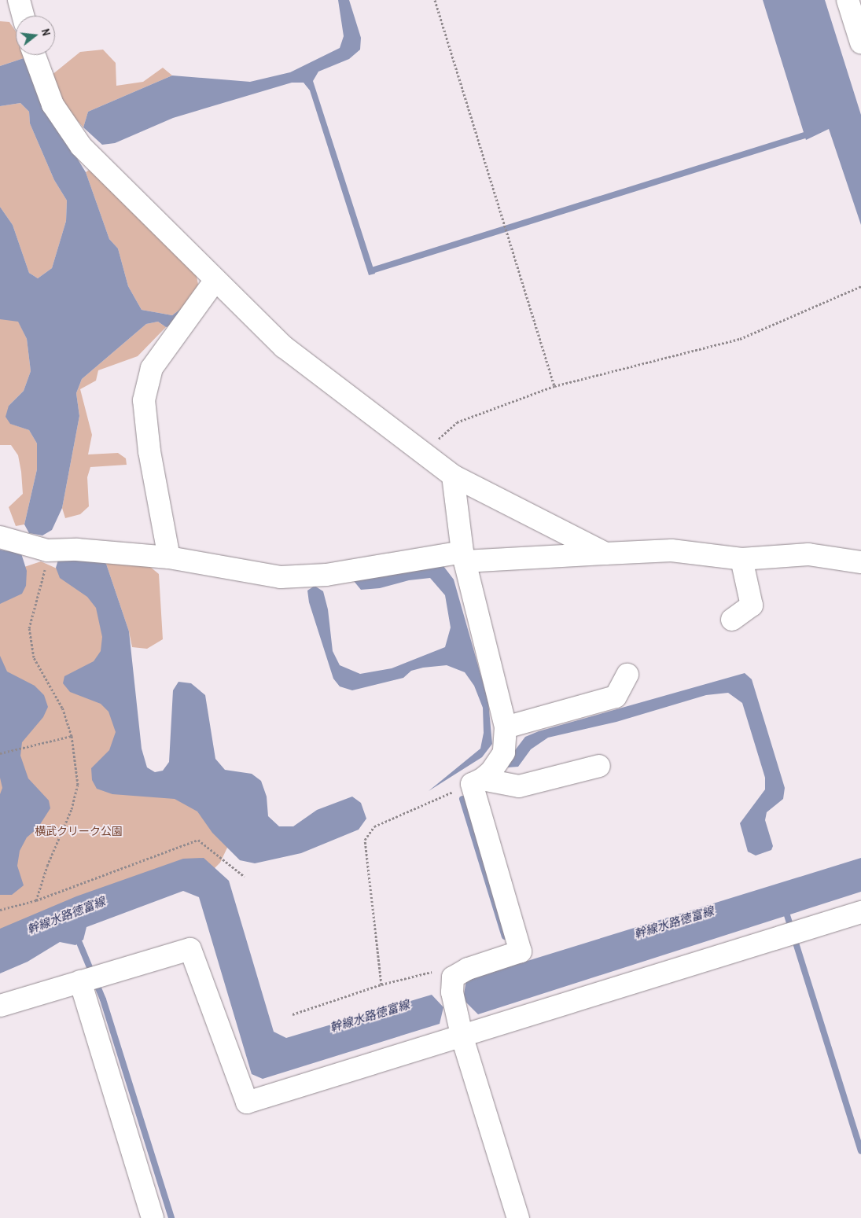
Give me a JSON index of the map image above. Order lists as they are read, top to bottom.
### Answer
{
  "water": ["幹線水路徳富線"],
  "parks": ["横武クリーク公園"],
  "north": "right"
}
